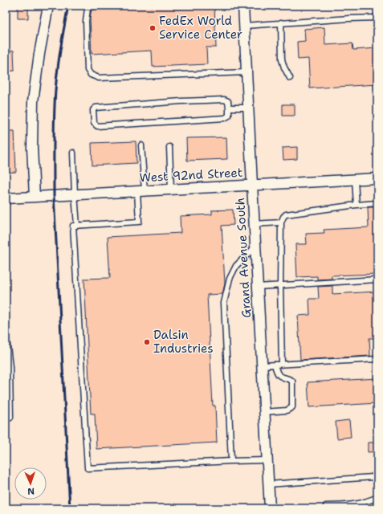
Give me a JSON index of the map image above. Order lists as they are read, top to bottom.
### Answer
{
  "streets": {
    "street": ["West 92nd Street", "Grand Avenue South"]
  },
  "crossings": [
    ["West 92nd Street", "Grand Avenue South"]
  ],
  "places": ["FedEx World Service Center", "Dalsin Industries"],
  "north": "bottom"
}
